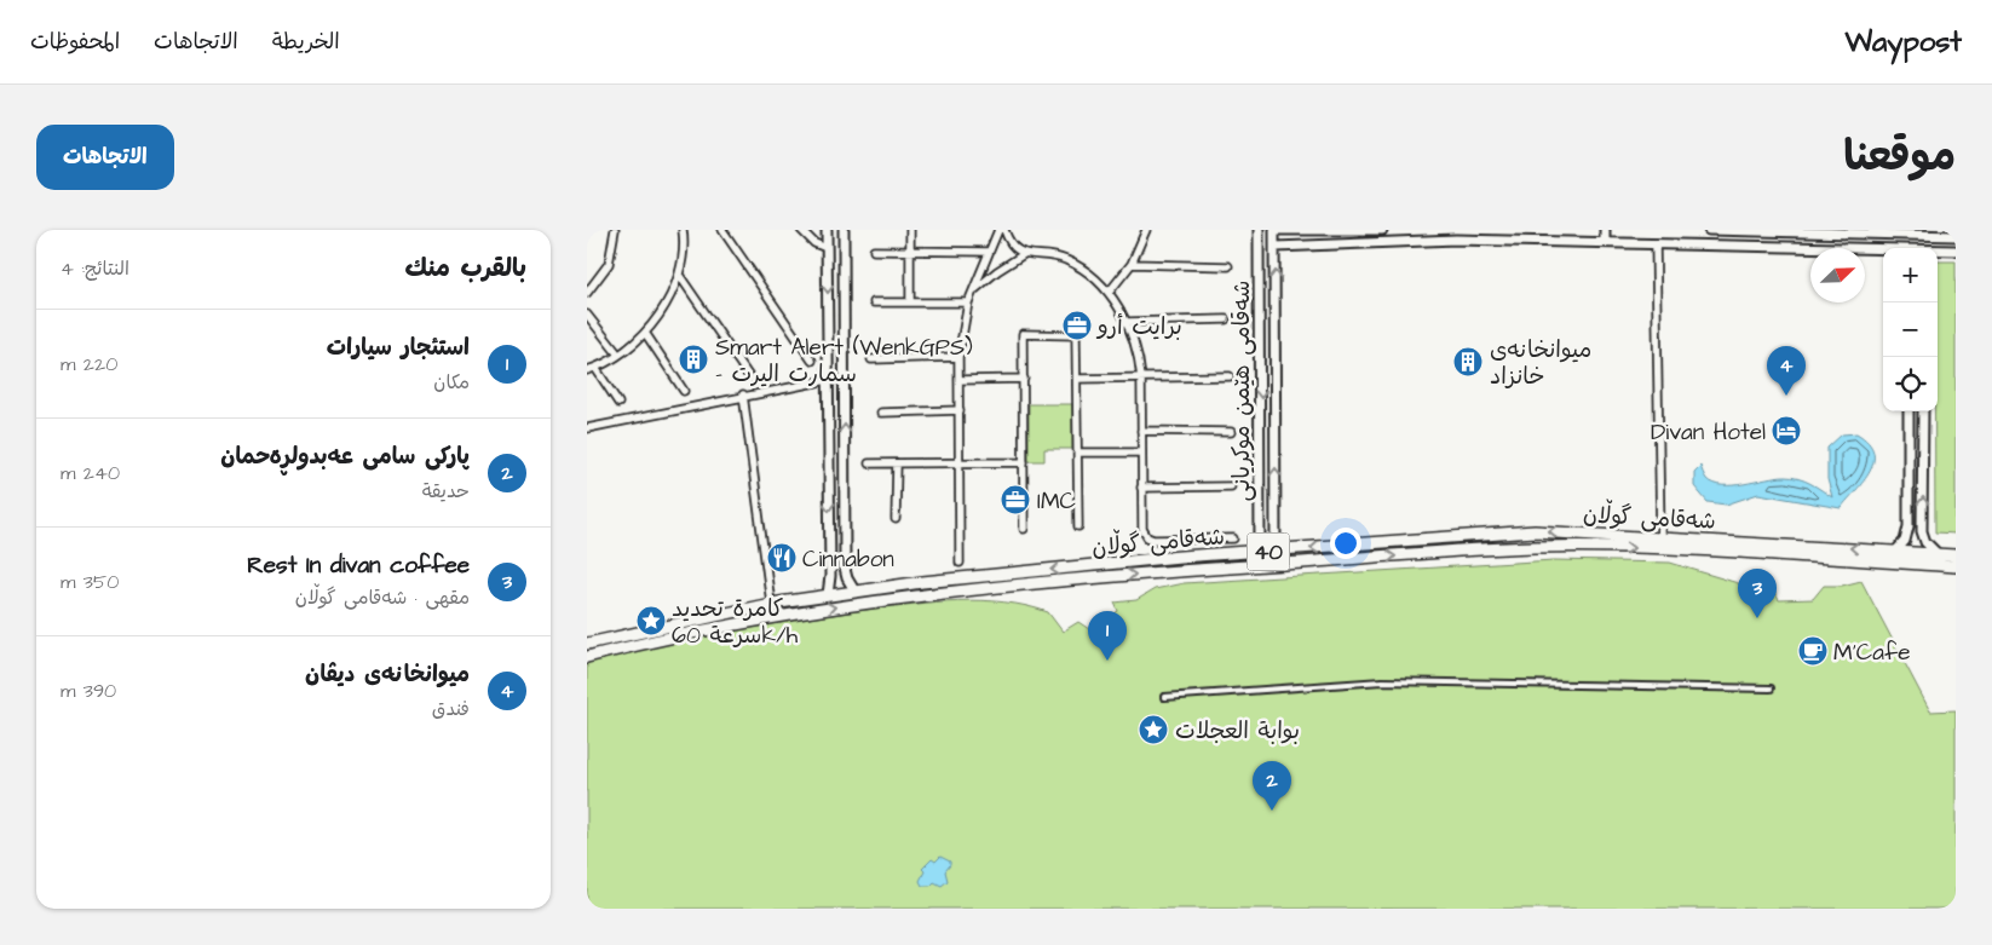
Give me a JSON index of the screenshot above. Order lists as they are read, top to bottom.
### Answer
{
  "streets": {
    "main road": ["شەقامی گوڵان", "40"],
    "street": ["شەقامی هێمن موکریانی"]
  },
  "crossings": [
    ["شەقامی هێمن موکریانی", "شەقامی گوڵان"]
  ],
  "places": {
    "office": ["برايت أرو", "IMC"],
    "building": ["Smart Alert (WenkGPS) - سمارت اليرت", "میوانخانەی خانزاد"],
    "hotel": ["Divan Hotel"],
    "restaurant": ["Cinnabon"],
    "place": ["كامرة تحديد سرعة 60k/h", "بوابة العجلات"],
    "cafe": ["M'Cafe"]
  },
  "north": "top right",
  "page": {
    "header": "Waypost",
    "nav": ["الخريطة", "الاتجاهات", "المحفوظات"],
    "title": "موقعنا",
    "buttons": "الاتجاهات",
    "heading": ["بالقرب منك", "النتائج: 4"],
    "map_buttons": ["+", "−"],
    "list": [
      {
        "mark": "1",
        "name": "استئجار سيارات",
        "note": "مكان",
        "value": "220 m"
      },
      {
        "mark": "2",
        "name": "پارکی سامی عەبدولڕەحمان",
        "note": "حديقة",
        "value": "240 m"
      },
      {
        "mark": "3",
        "name": "Rest In divan coffee",
        "note": "مقهى · شەقامی گوڵان",
        "value": "350 m"
      },
      {
        "mark": "4",
        "name": "میوانخانەی دیڤان",
        "note": "فندق",
        "value": "390 m"
      }
    ],
    "pins": [
      "4",
      "3",
      "1",
      "2"
    ]
  }
}
